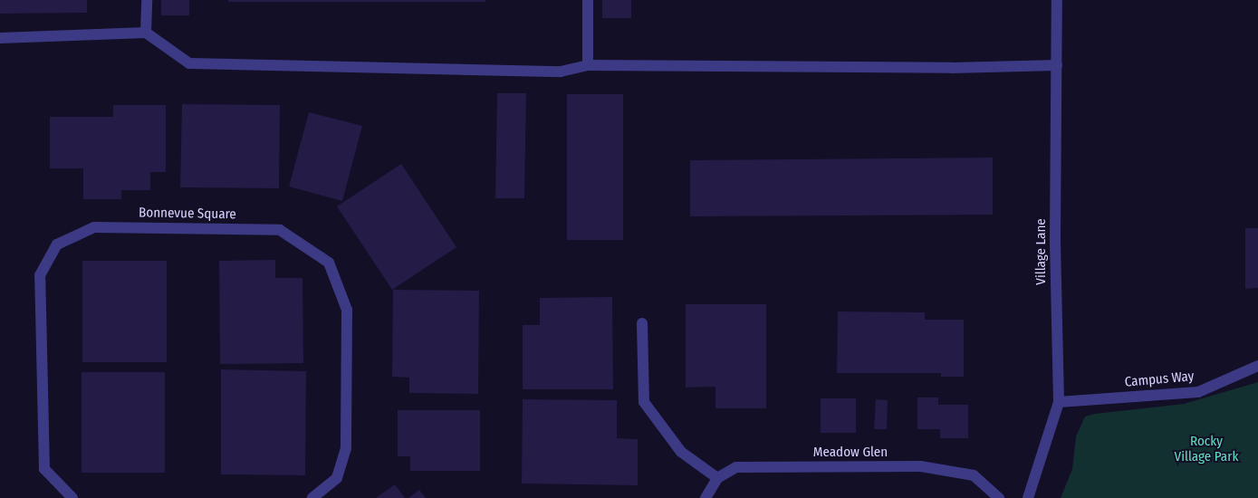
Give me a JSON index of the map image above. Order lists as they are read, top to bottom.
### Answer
{
  "streets": {
    "street": [
      "Bonnevue Square",
      "Village Lane",
      "Campus Way",
      "Meadow Glen"
    ]
  },
  "crossings": [
    ["Village Lane", "Campus Way"]
  ],
  "parks": ["Rocky Village Park"]
}
